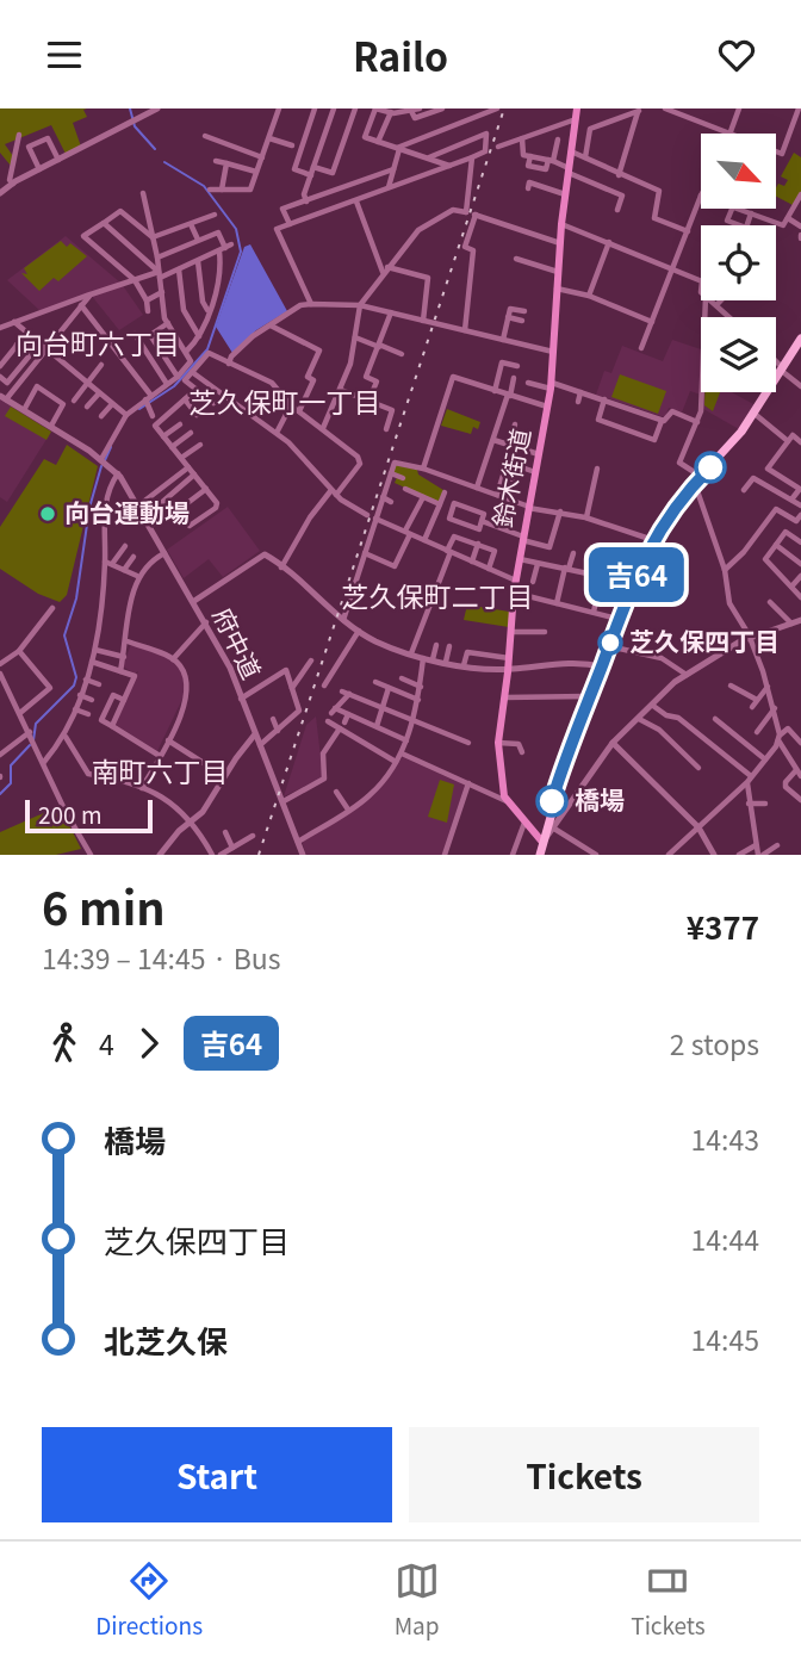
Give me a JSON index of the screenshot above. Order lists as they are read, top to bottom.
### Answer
{
  "streets": {
    "main road": ["鈴木街道"],
    "street": ["府中道"]
  },
  "districts": [
    "向台町六丁目",
    "芝久保町一丁目",
    "芝久保町二丁目",
    "南町六丁目"
  ],
  "places": ["向台運動場", "芝久保四丁目", "橋場"],
  "lines": ["bus line 吉64"],
  "scale_bar": "200 m",
  "north": "bottom right",
  "page": {
    "header": "Railo",
    "on_map": "吉64",
    "scale": "200 m",
    "heading": ["6 min", "14:39 – 14:45 · Bus", "¥377"],
    "legs": ["4", "吉64", "2 stops"],
    "list": [
      {
        "name": "橋場",
        "value": "14:43"
      },
      {
        "name": "芝久保四丁目",
        "value": "14:44"
      },
      {
        "name": "北芝久保",
        "value": "14:45"
      }
    ],
    "buttons": ["Start", "Tickets"],
    "tabs": ["Directions", "Map", "Tickets"]
  }
}
